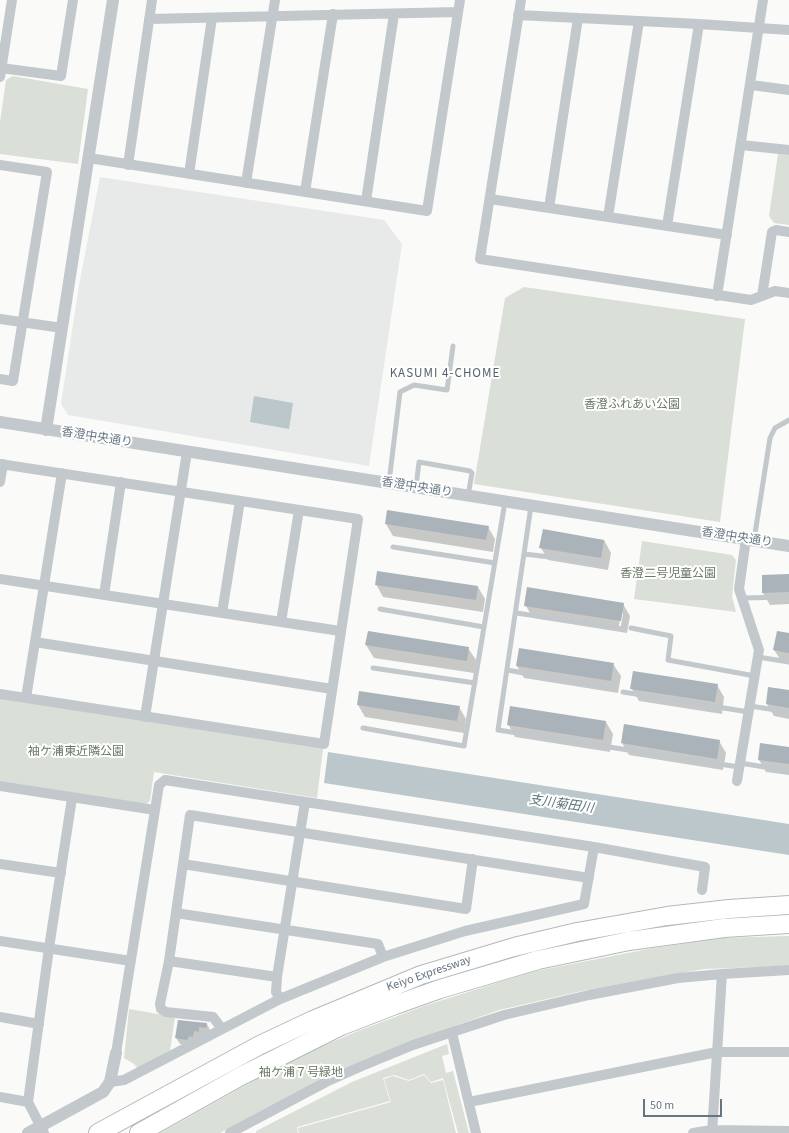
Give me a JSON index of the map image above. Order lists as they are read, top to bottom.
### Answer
{
  "streets": {
    "highway": ["Keiyo Expressway"],
    "street": ["香澄中央通り"]
  },
  "districts": ["KASUMI 4-CHOME"],
  "water": ["支川菊田川"],
  "parks": [
    "香澄ふれあい公園",
    "香澄二号児童公園",
    "袖ケ浦東近隣公園",
    "袖ケ浦７号緑地"
  ],
  "scale_bar": "50 m"
}
